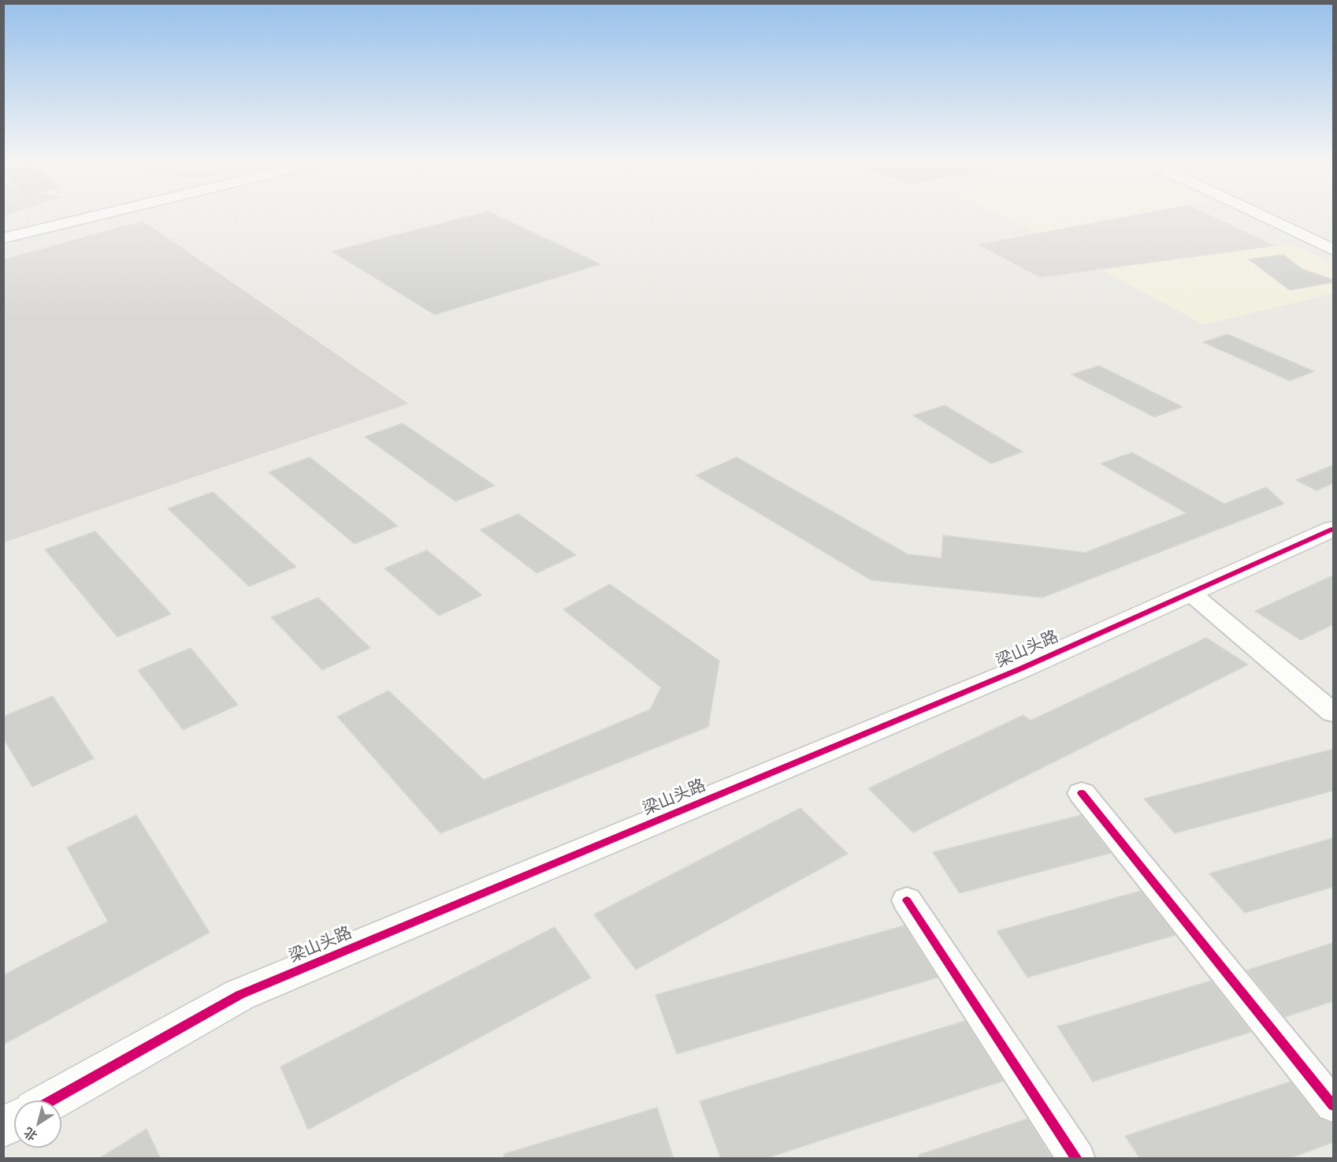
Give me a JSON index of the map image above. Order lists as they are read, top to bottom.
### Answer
{
  "streets": {
    "main road": ["梁山头路"]
  },
  "north": "bottom left"
}
